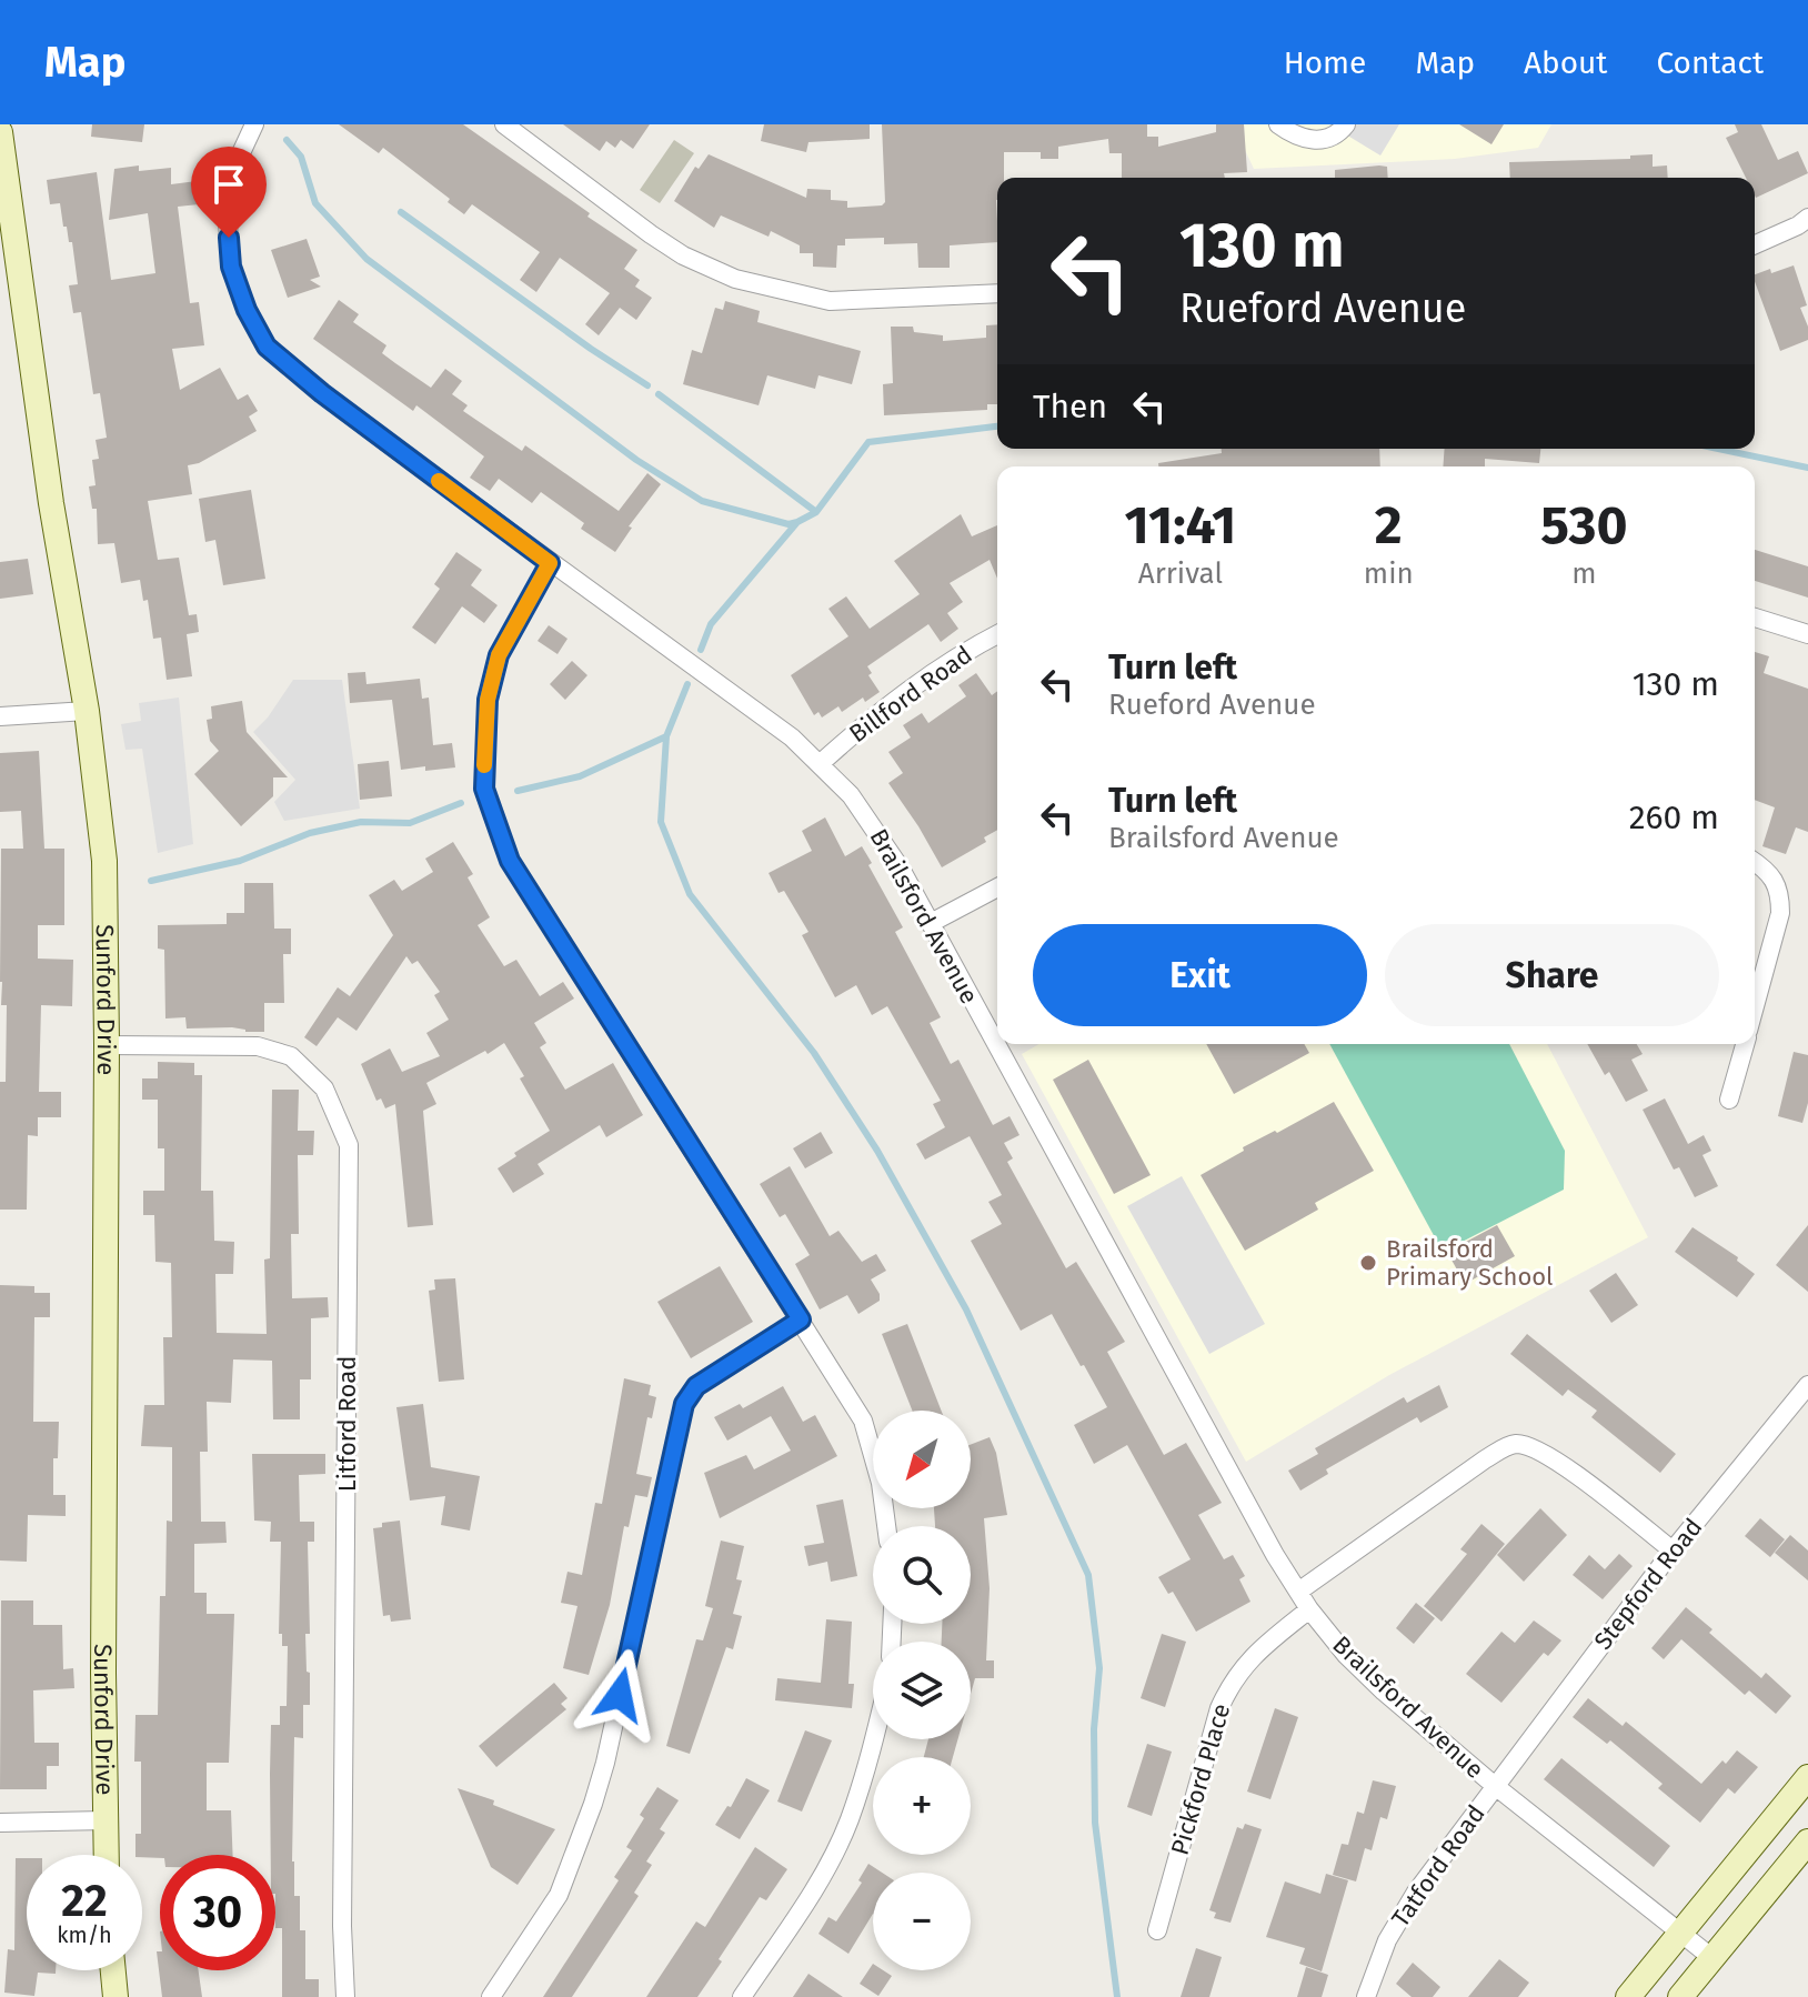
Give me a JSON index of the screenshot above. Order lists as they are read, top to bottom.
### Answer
{
  "streets": {
    "street": [
      "Billford Road",
      "Brailsford Avenue",
      "Sunford Drive",
      "Litford Road",
      "Stepford Road",
      "Pickford Place",
      "Tatford Road"
    ]
  },
  "crossings": [
    ["Billford Road", "Brailsford Avenue"],
    ["Brailsford Avenue", "Stepford Road"],
    ["Brailsford Avenue", "Pickford Place"],
    ["Brailsford Avenue", "Tatford Road"],
    ["Sunford Drive", "Litford Road"],
    ["Stepford Road", "Tatford Road"]
  ],
  "places": ["Brailsford Primary School"],
  "north": "bottom left",
  "page": {
    "header": "Map",
    "nav": [
      "Home",
      "Map",
      "About",
      "Contact"
    ],
    "turn": ["130 m", "Rueford Avenue"],
    "then": "Then",
    "eta": [
      "11:41",
      "Arrival",
      "2",
      "min",
      "530",
      "m"
    ],
    "list": [
      {
        "name": "Turn left",
        "note": "Rueford Avenue",
        "value": "130 m"
      },
      {
        "name": "Turn left",
        "note": "Brailsford Avenue",
        "value": "260 m"
      }
    ],
    "buttons": ["Exit", "Share"],
    "map_buttons": ["+", "−"],
    "speed": "22 km/h",
    "limit": "30"
  }
}
